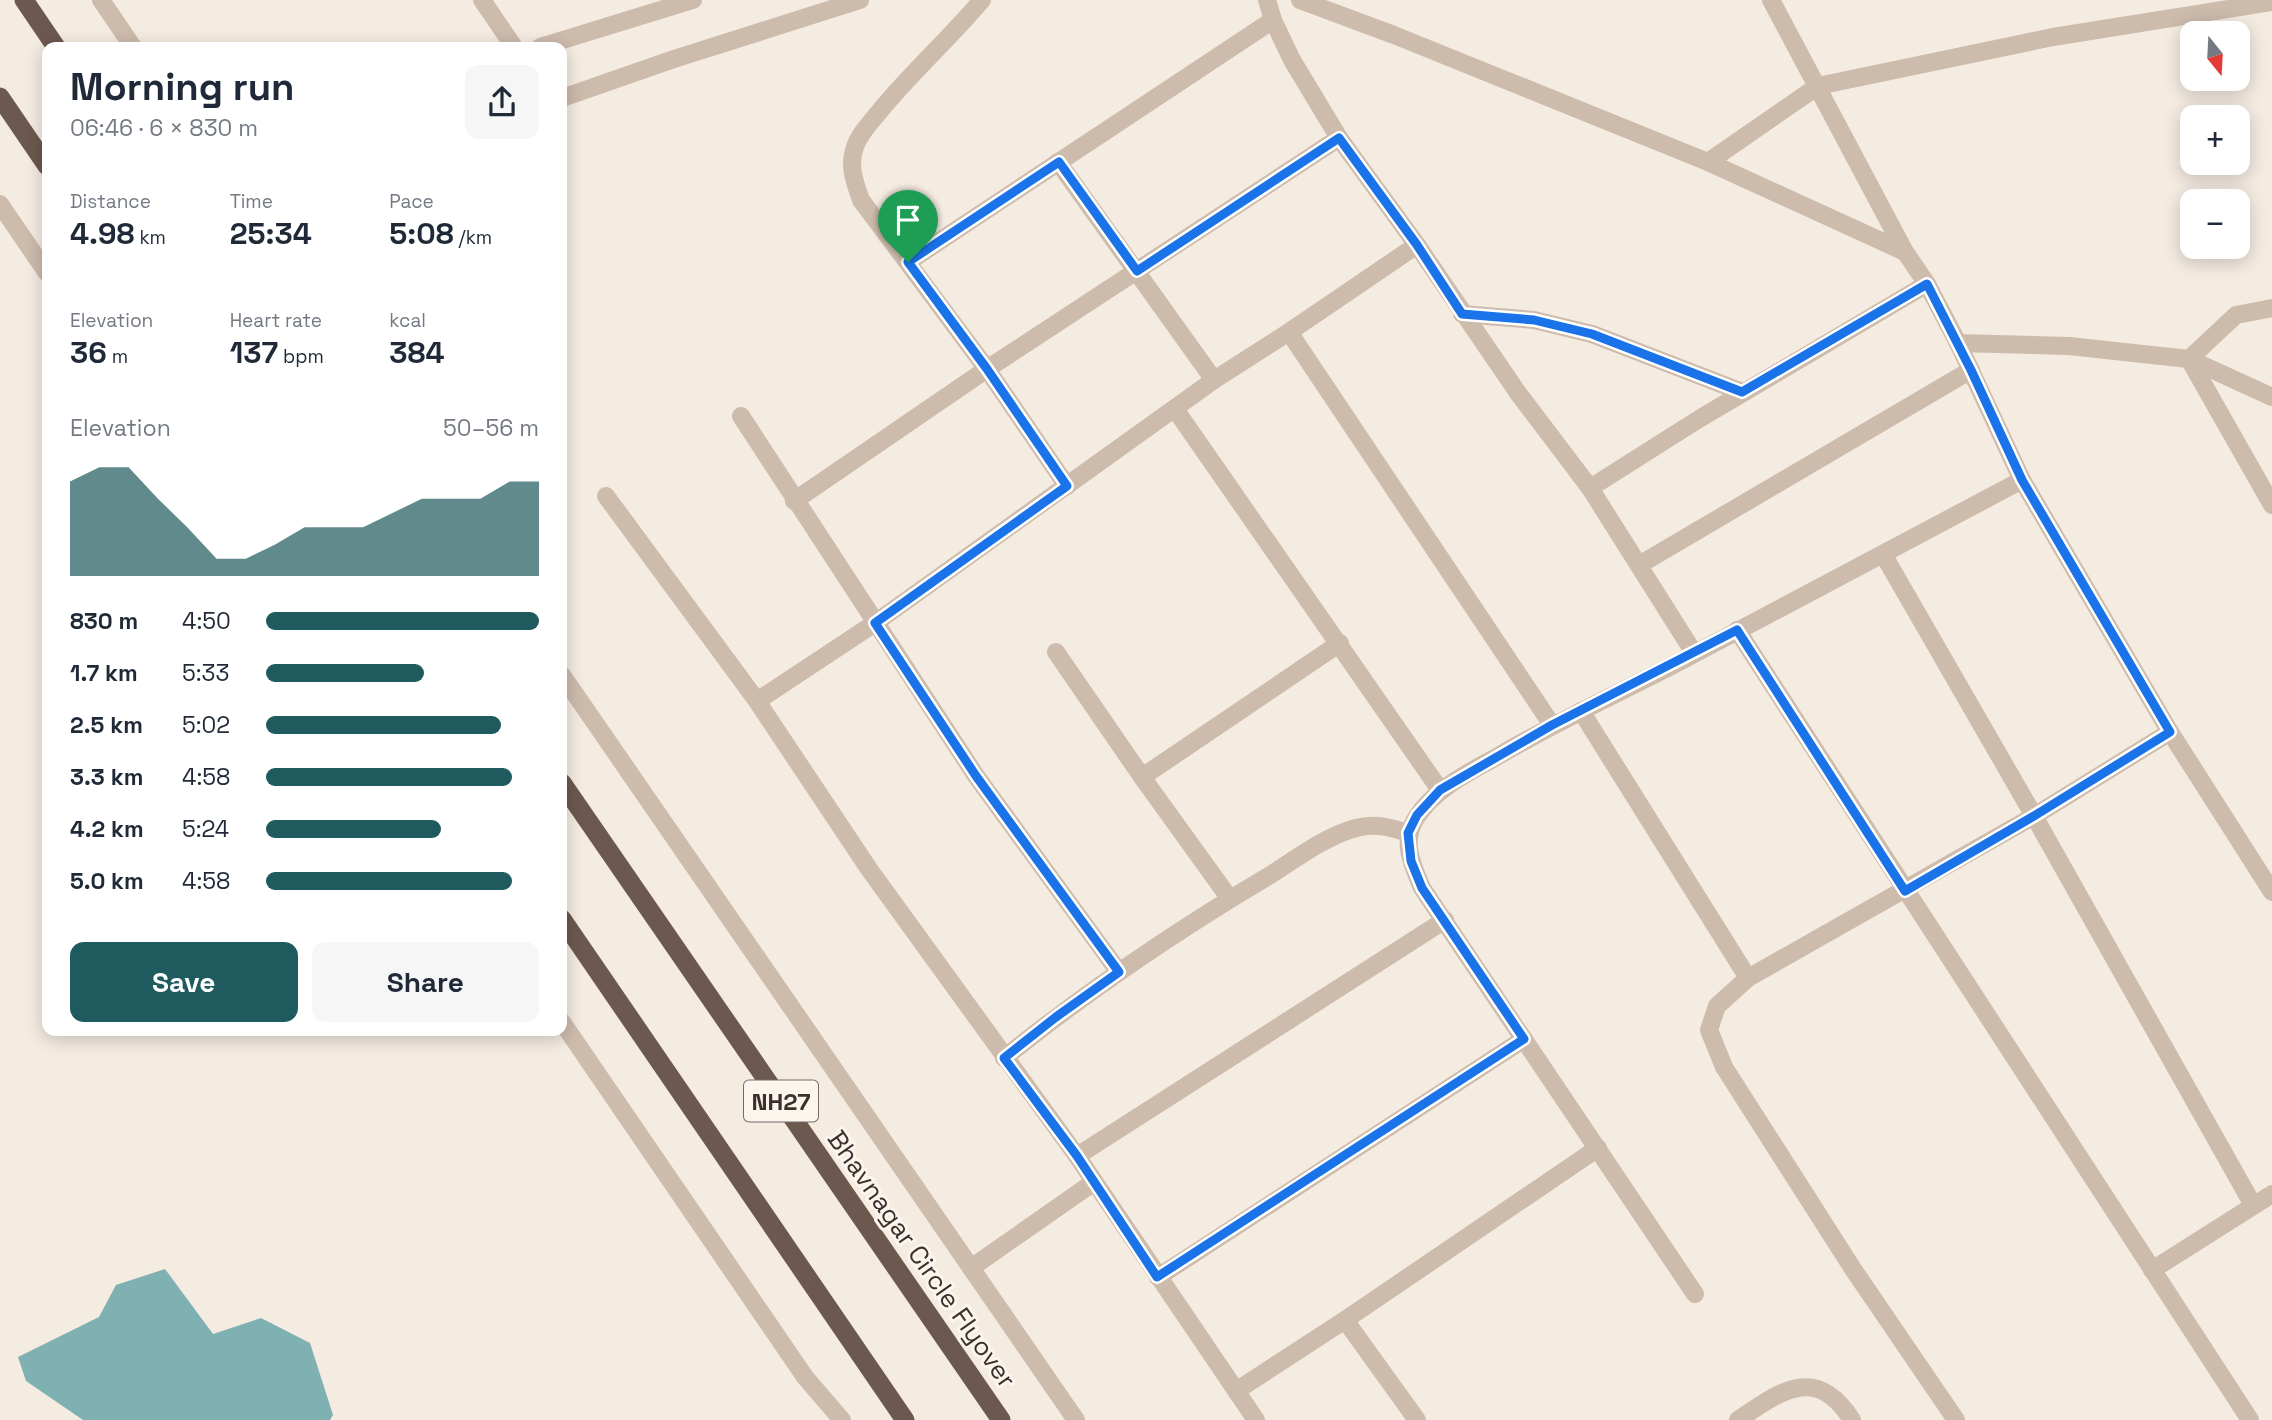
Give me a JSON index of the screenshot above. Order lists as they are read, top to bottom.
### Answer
{
  "streets": {
    "highway": ["NH27", "Bhavnagar Circle Flyover"]
  },
  "north": "bottom",
  "page": {
    "map_buttons": ["+", "−"],
    "heading": ["Morning run", "06:46 · 6 × 830 m"],
    "stats": [
      ["Distance", "4.98 km"],
      ["Time", "25:34"],
      ["Pace", "5:08 /km"],
      ["Elevation", "36 m"],
      ["Heart rate", "137 bpm"],
      ["kcal", "384"]
    ],
    "chart": ["Elevation", "50–56 m"],
    "list": [
      {
        "name": "830 m",
        "note": "4:50"
      },
      {
        "name": "1.7 km",
        "note": "5:33"
      },
      {
        "name": "2.5 km",
        "note": "5:02"
      },
      {
        "name": "3.3 km",
        "note": "4:58"
      },
      {
        "name": "4.2 km",
        "note": "5:24"
      },
      {
        "name": "5.0 km",
        "note": "4:58"
      }
    ],
    "buttons": ["Save", "Share"]
  }
}
